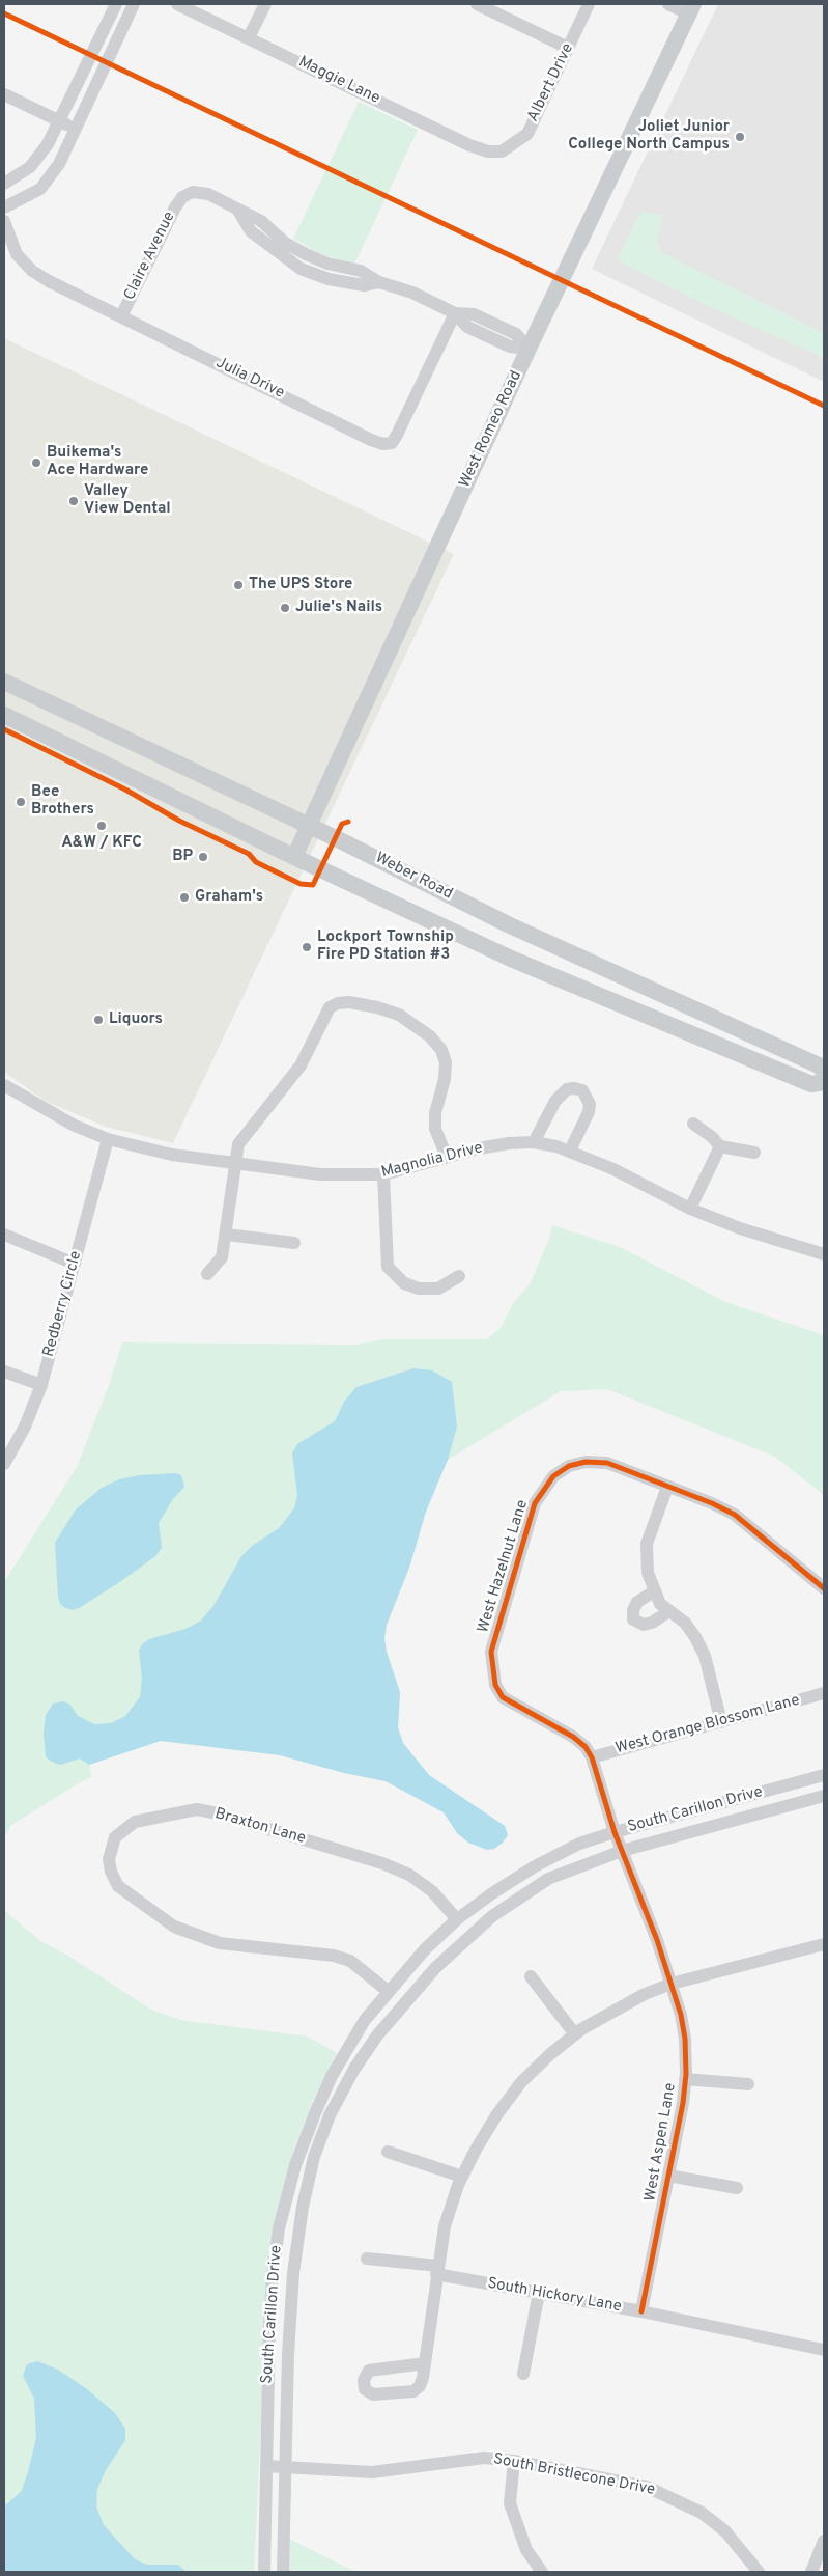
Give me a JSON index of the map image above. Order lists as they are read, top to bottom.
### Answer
{
  "streets": {
    "main road": ["West Romeo Road", "Weber Road"],
    "street": [
      "Maggie Lane",
      "Albert Drive",
      "Claire Avenue",
      "Julia Drive",
      "Magnolia Drive",
      "Redberry Circle",
      "West Hazelnut Lane",
      "West Orange Blossom Lane",
      "South Carillon Drive",
      "Braxton Lane",
      "West Aspen Lane",
      "South Hickory Lane",
      "South Bristlecone Drive"
    ]
  },
  "crossings": [
    ["Maggie Lane", "Albert Drive"],
    ["Claire Avenue", "Julia Drive"],
    ["Claire Avenue", "West Romeo Road"],
    ["West Romeo Road", "Weber Road"],
    ["Magnolia Drive", "Redberry Circle"],
    ["West Hazelnut Lane", "West Orange Blossom Lane"],
    ["West Hazelnut Lane", "South Carillon Drive"],
    ["West Hazelnut Lane", "West Aspen Lane"],
    ["South Carillon Drive", "Braxton Lane"],
    ["South Carillon Drive", "West Aspen Lane"],
    ["South Carillon Drive", "South Bristlecone Drive"],
    ["West Aspen Lane", "South Hickory Lane"]
  ],
  "places": [
    "Joliet Junior College North Campus",
    "Buikema's Ace Hardware",
    "Valley View Dental",
    "The UPS Store",
    "Julie's Nails",
    "Bee Brothers",
    "A&W / KFC",
    "BP",
    "Graham's",
    "Lockport Township Fire PD Station #3",
    "Liquors"
  ]
}
